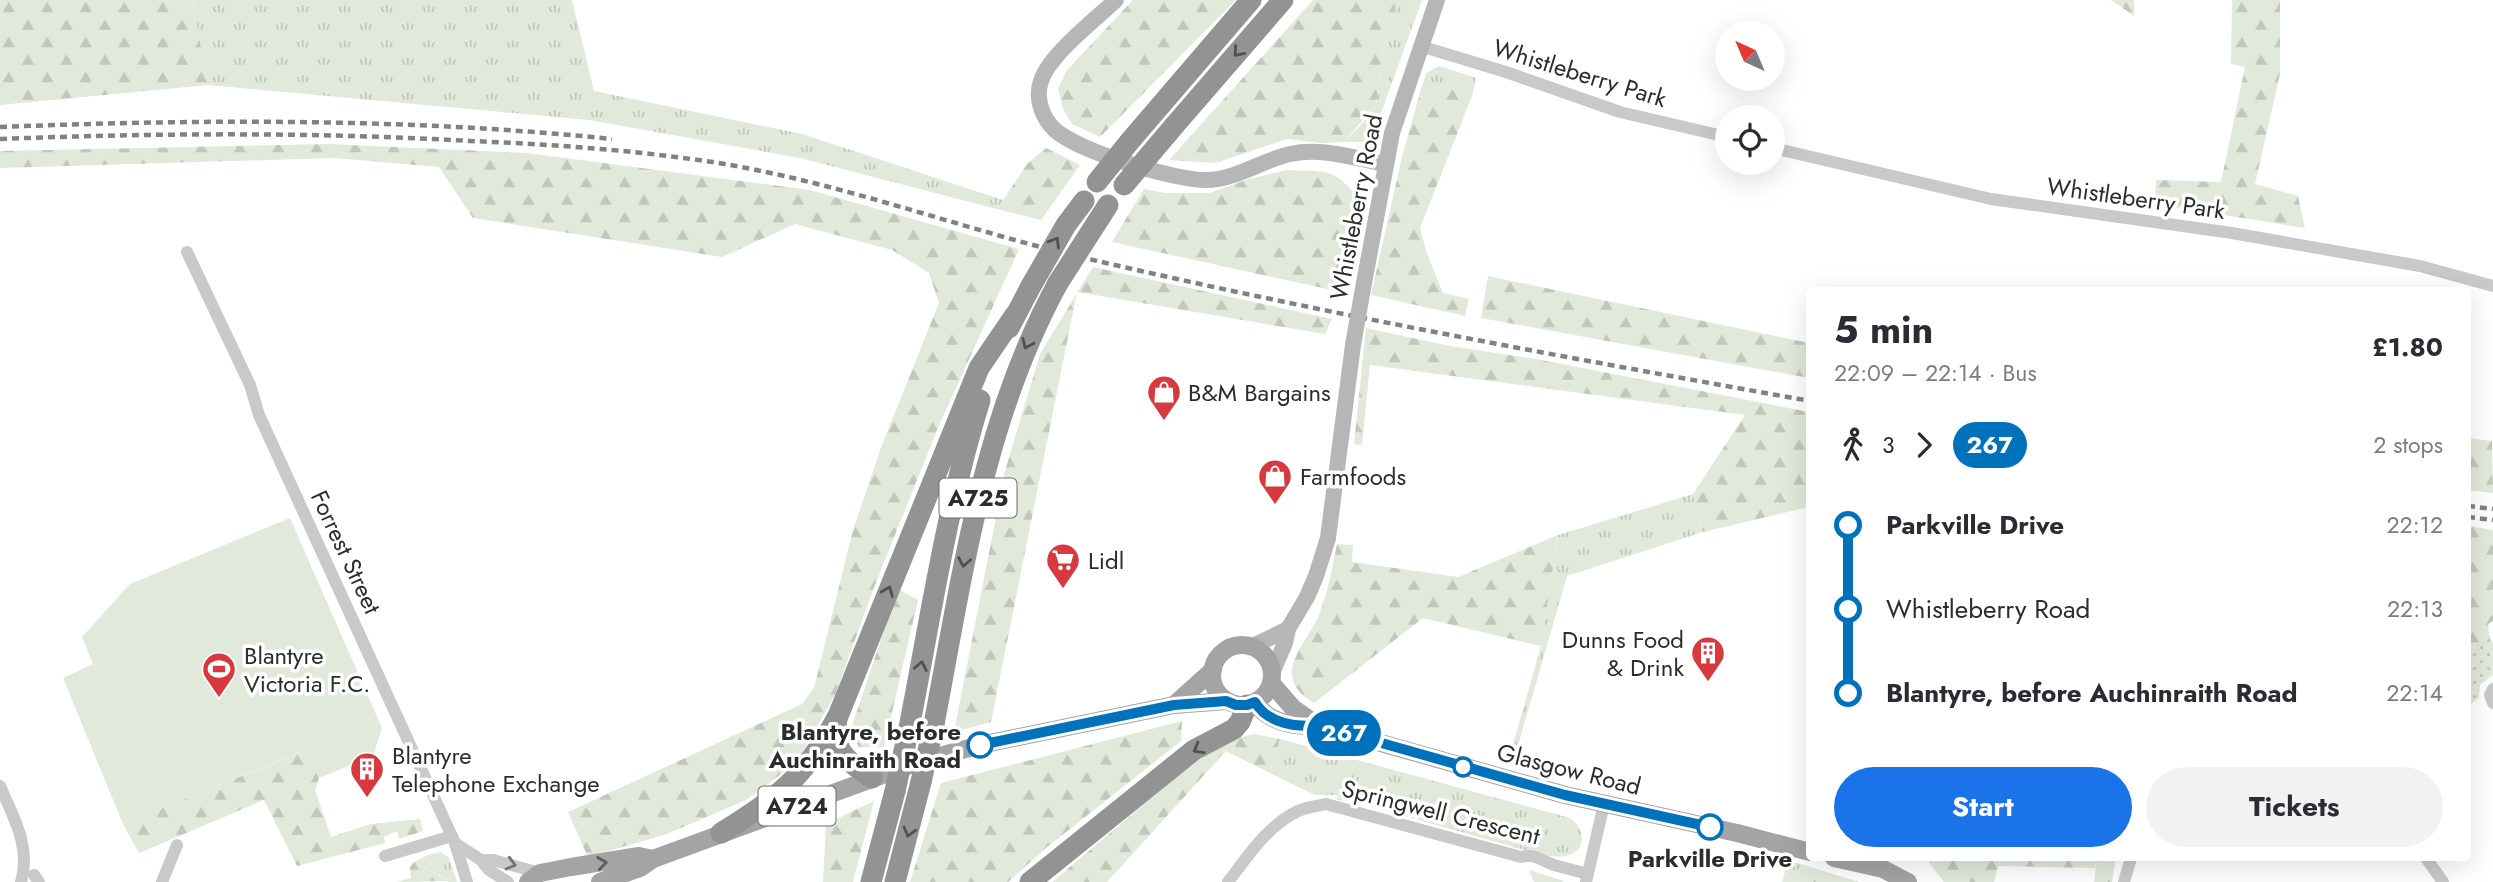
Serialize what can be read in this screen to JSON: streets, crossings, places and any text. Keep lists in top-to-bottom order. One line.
{"streets":{"highway":["A725"],"main road":["Whistleberry Road","Glasgow Road","A724"],"street":["Whistleberry Park","Forrest Street","Springwell Crescent"]},"crossings":[["Whistleberry Park","Whistleberry Road"],["Whistleberry Road","A724"],["A725","A724"]],"places":{"shop":["B&M Bargains","Farmfoods"],"supermarket":["Lidl"],"building":["Dunns Food & Drink","Blantyre Telephone Exchange"],"sports":["Blantyre Victoria F.C."],"other":["Blantyre, before Auchinraith Road","Parkville Drive"]},"lines":["bus line 267"],"north":"top left","page":{"on_map":"267","heading":["5 min","22:09 – 22:14 · Bus","£1.80"],"legs":["3","267","2 stops"],"list":[{"name":"Parkville Drive","value":"22:12"},{"name":"Whistleberry Road","value":"22:13"},{"name":"Blantyre, before Auchinraith Road","value":"22:14"}],"buttons":["Start","Tickets"]}}
